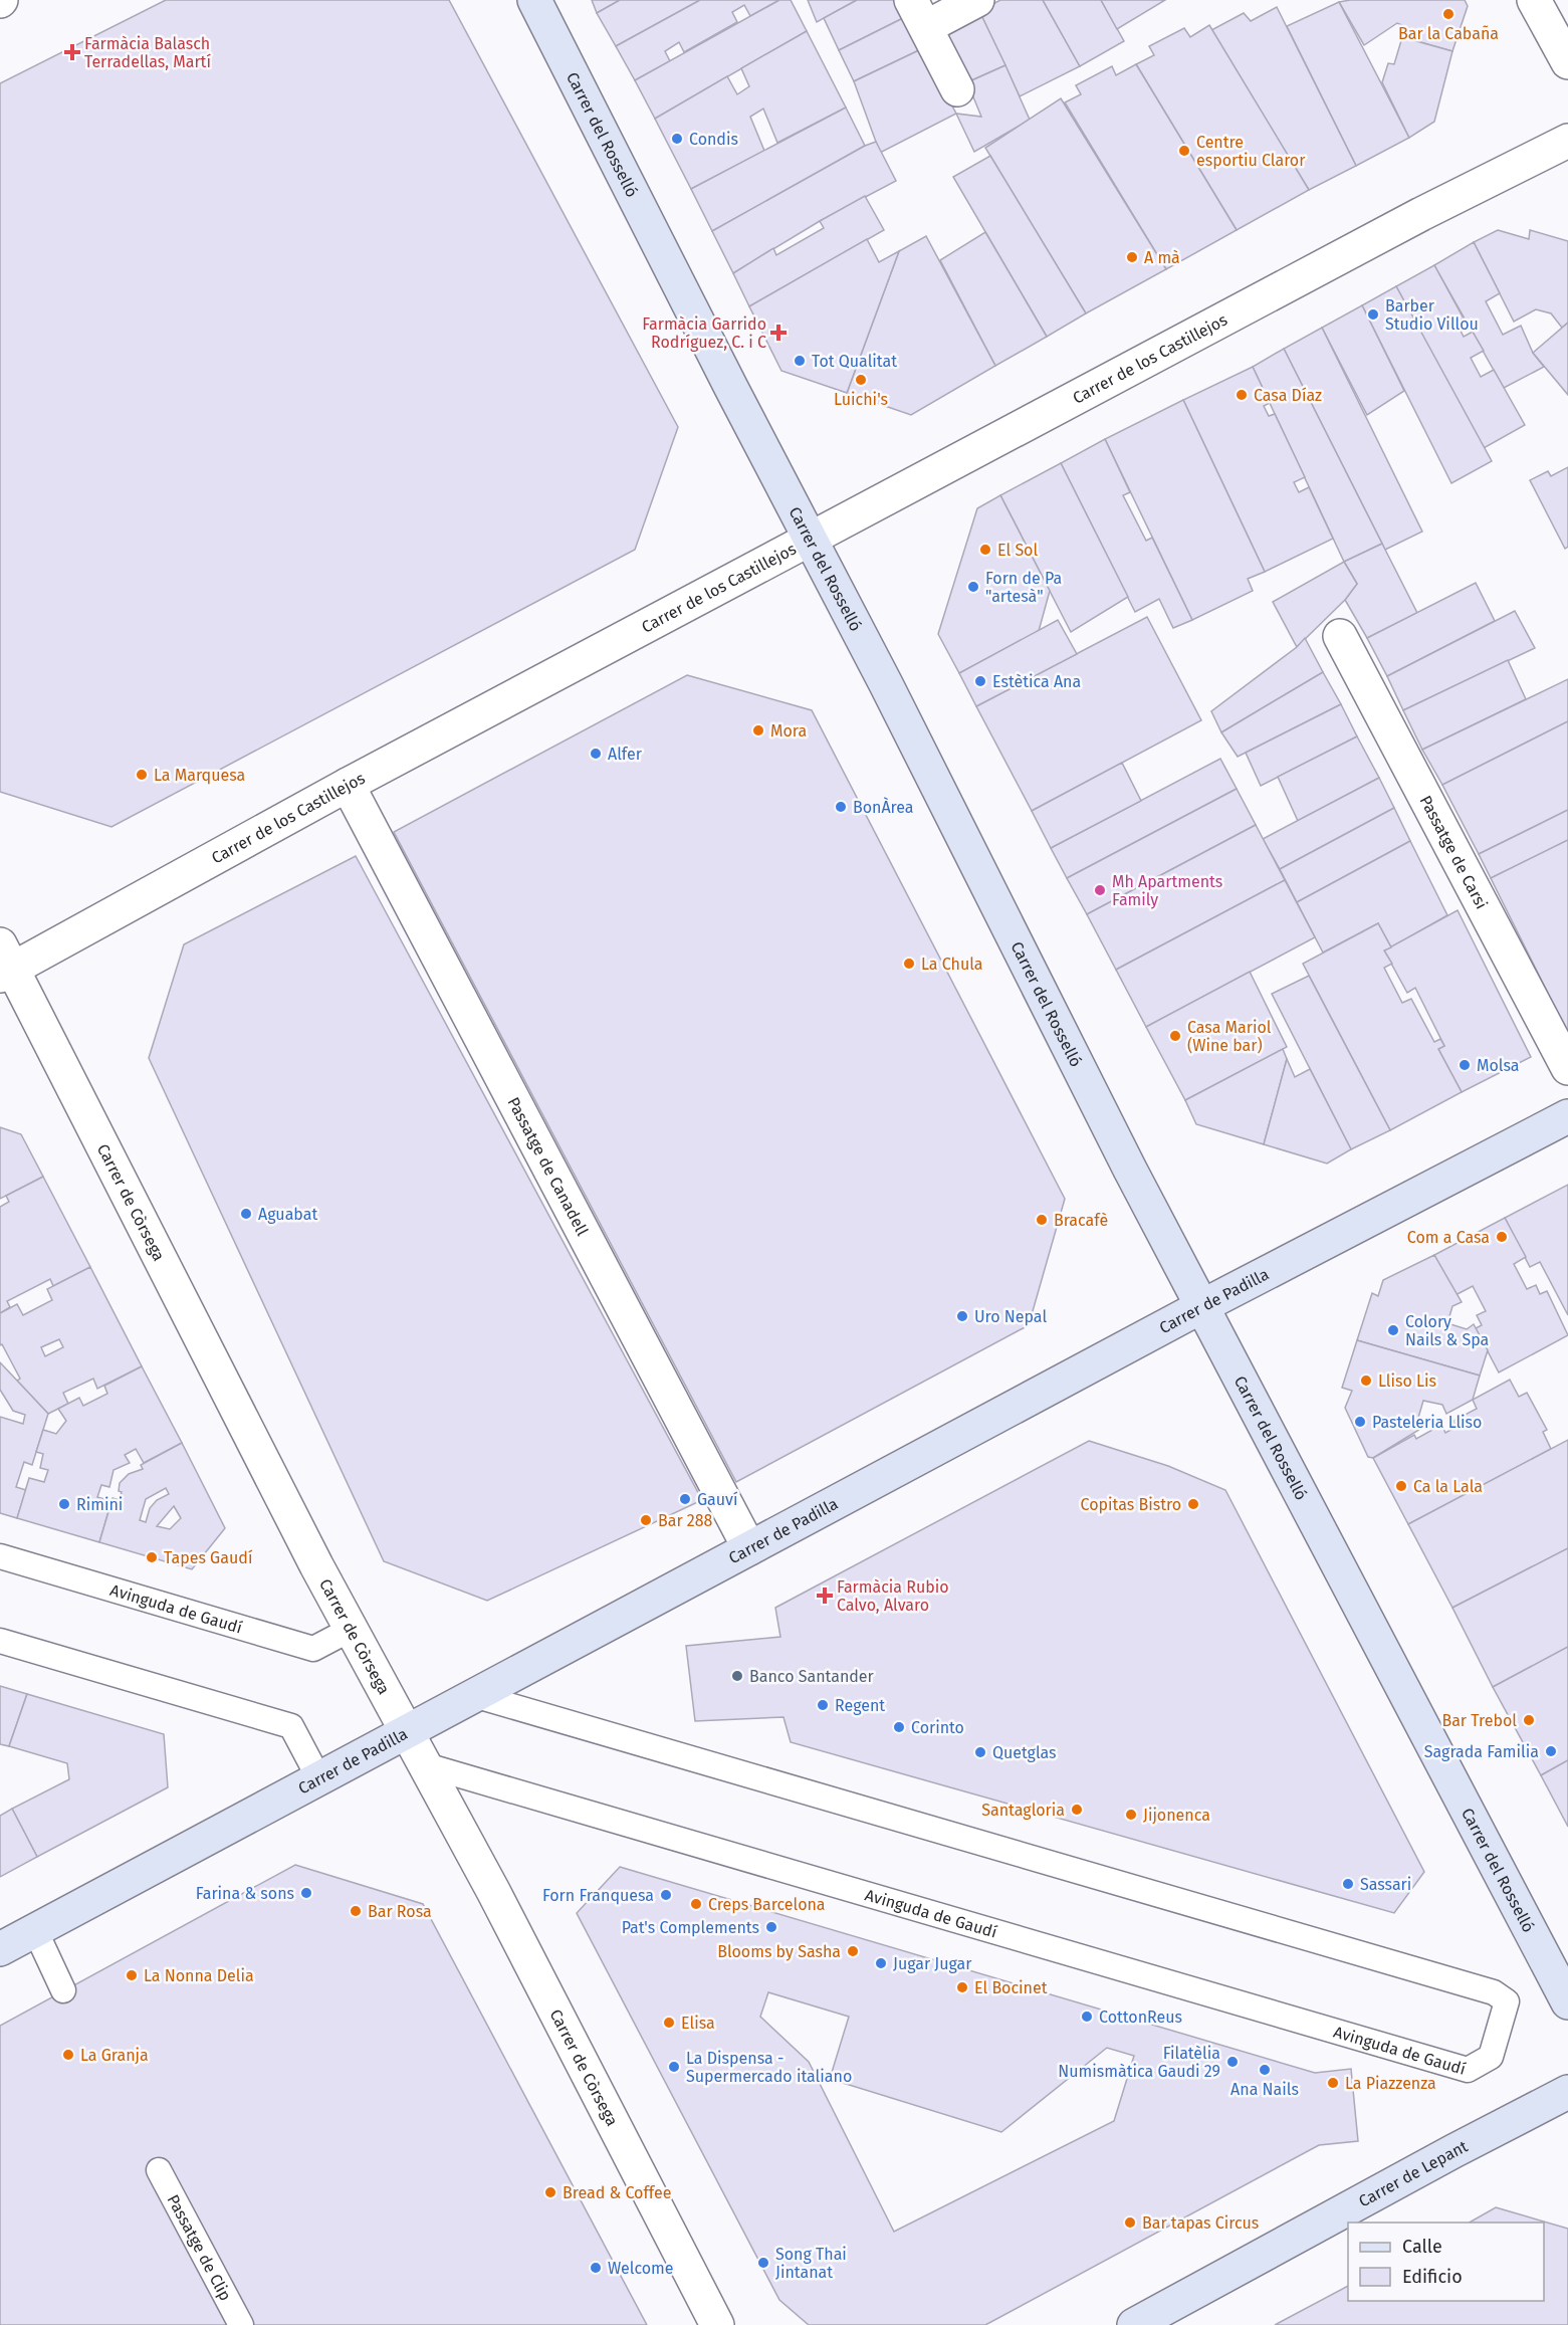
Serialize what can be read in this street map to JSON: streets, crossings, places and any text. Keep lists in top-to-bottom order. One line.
{"streets":{"main road":["Carrer del Rosselló","Carrer de Padilla","Carrer de Lepant"],"street":["Carrer de los Castillejos","Passatge de Carsi","Passatge de Canadell","Carrer de Còrsega"],"lane":["Avinguda de Gaudí","Passatge de Clip"]},"crossings":[["Carrer del Rosselló","Carrer de los Castillejos"],["Carrer del Rosselló","Carrer de Padilla"],["Carrer de los Castillejos","Passatge de Canadell"],["Carrer de los Castillejos","Carrer de Còrsega"],["Passatge de Canadell","Carrer de Padilla"],["Carrer de Còrsega","Carrer de Padilla"],["Carrer de Còrsega","Avinguda de Gaudí"],["Carrer de Padilla","Avinguda de Gaudí"]],"places":{"other":["Bar la Cabaña","Condis","Centre esportiu Claror","A mà","Barber Studio Villou","Tot Qualitat","Luichi's","Casa Díaz","El Sol","Forn de Pa \"artesà\"","Estètica Ana","Mora","Alfer","La Marquesa","BonÀrea","Mh Apartments Family","La Chula","Casa Mariol (Wine bar)","Molsa","Aguabat","Bracafè","Com a Casa","Uro Nepal","Colory Nails & Spa","Lliso Lis","Pasteleria Lliso","Ca la Lala","Gauví","Rimini","Copitas Bistro","Bar 288","Tapes Gaudí","Banco Santander","Regent","Bar Trebol","Corinto","Sagrada Familia","Quetglas","Santagloria","Jijonenca","Sassari","Farina & sons","Forn Franquesa","Creps Barcelona","Bar Rosa","Pat's Complements","Blooms by Sasha","Jugar Jugar","La Nonna Delia","El Bocinet","CottonReus","Elisa","La Granja","Filatèlia Numismàtica Gaudi 29","La Dispensa - Supermercado italiano","Ana Nails","La Piazzenza","Bread & Coffee","Bar tapas Circus","Song Thai Jintanat","Welcome"],"health":["Farmàcia Balasch Terradellas, Martí","Farmàcia Garrido Rodríguez, C. i C","Farmàcia Rubio Calvo, Alvaro"]},"legend":["Calle","Edificio"]}
